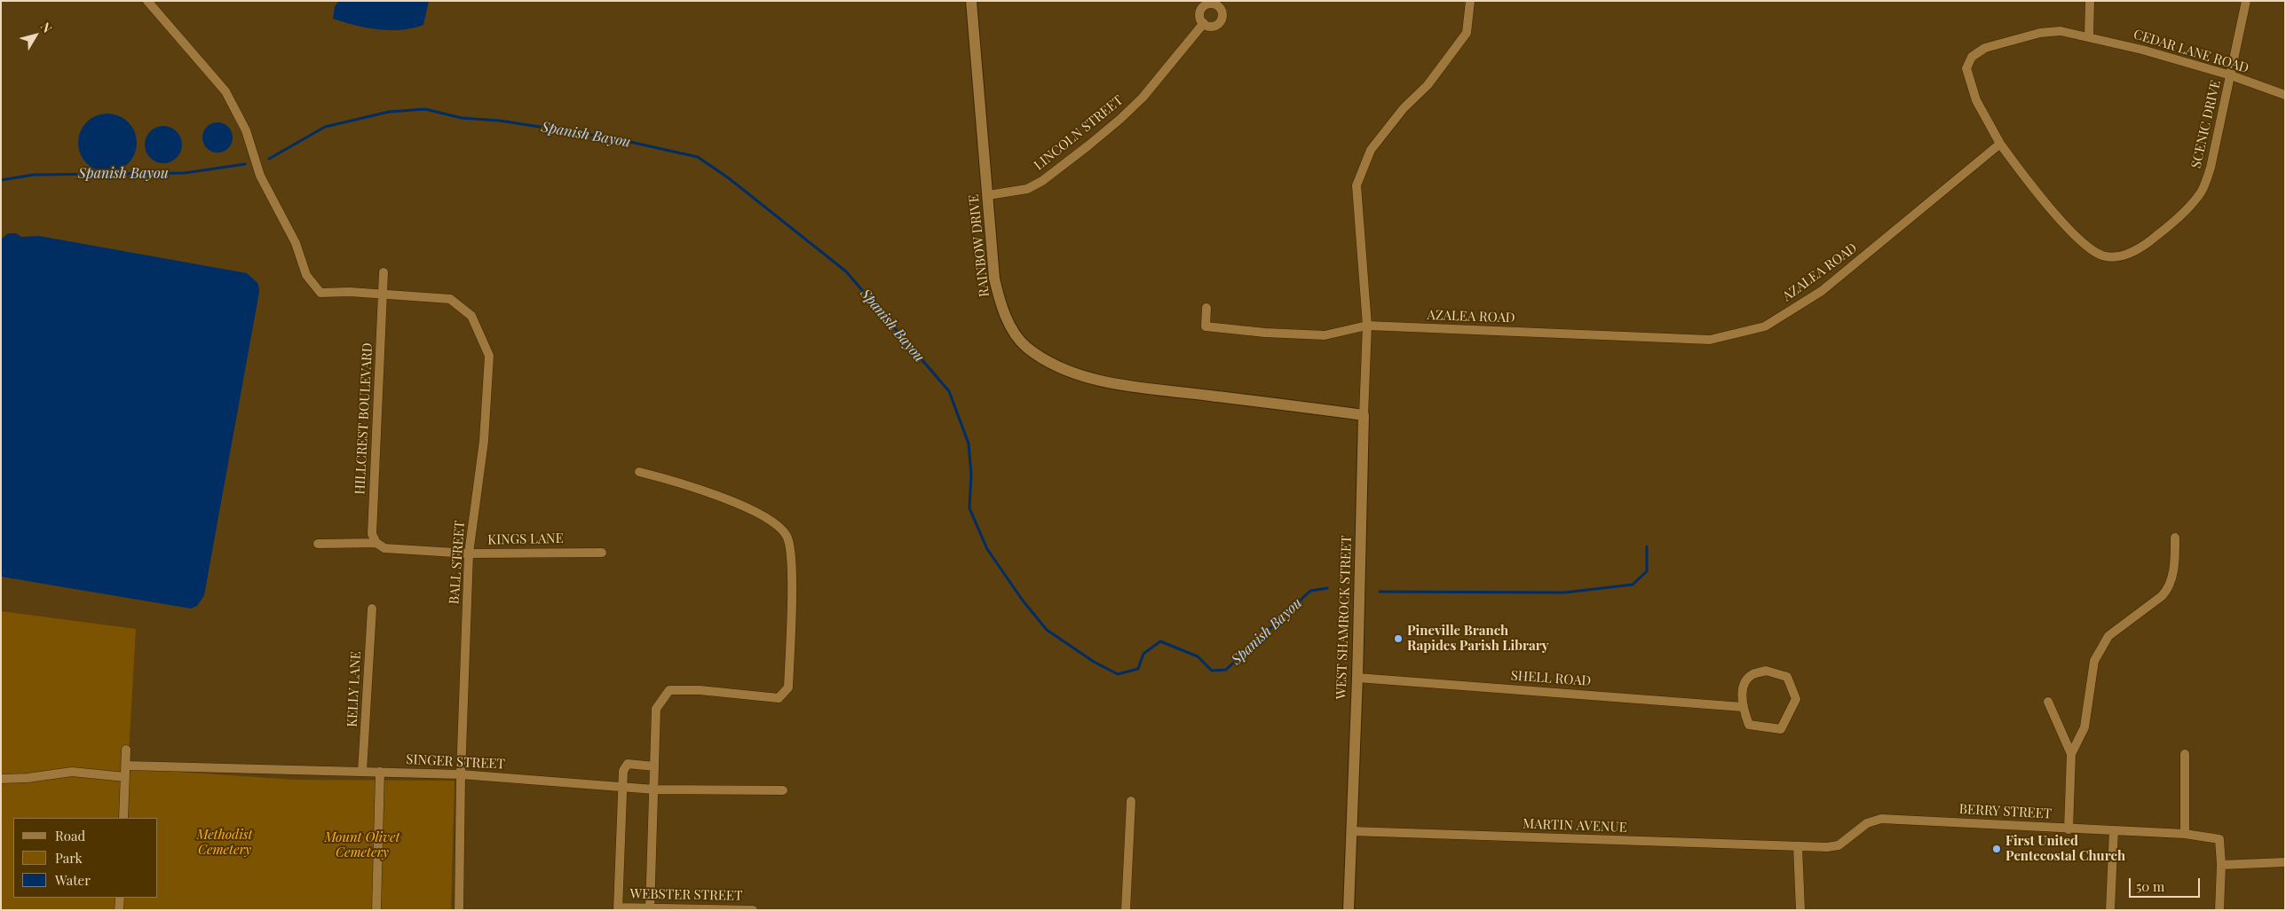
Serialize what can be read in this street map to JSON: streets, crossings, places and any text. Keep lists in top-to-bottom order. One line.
{"streets":{"street":["CEDAR LANE ROAD","SCENIC DRIVE","LINCOLN STREET","RAINBOW DRIVE","AZALEA ROAD","HILLCREST BOULEVARD","KINGS LANE","BALL STREET","WEST SHAMROCK STREET","SHELL ROAD","KELLY LANE","SINGER STREET","BERRY STREET","MARTIN AVENUE","WEBSTER STREET"]},"crossings":[["CEDAR LANE ROAD","SCENIC DRIVE"],["SCENIC DRIVE","AZALEA ROAD"],["LINCOLN STREET","RAINBOW DRIVE"],["RAINBOW DRIVE","WEST SHAMROCK STREET"],["AZALEA ROAD","WEST SHAMROCK STREET"],["HILLCREST BOULEVARD","KINGS LANE"],["HILLCREST BOULEVARD","BALL STREET"],["KINGS LANE","BALL STREET"],["BALL STREET","SINGER STREET"],["WEST SHAMROCK STREET","SHELL ROAD"],["WEST SHAMROCK STREET","MARTIN AVENUE"],["KELLY LANE","SINGER STREET"],["BERRY STREET","MARTIN AVENUE"]],"water":["Spanish Bayou"],"parks":["Methodist Cemetery","Mount Olivet Cemetery"],"places":["Pineville Branch Rapides Parish Library","First United Pentecostal Church"],"legend":["Road","Park","Water"],"scale_bar":"50 m","north":"top right"}
